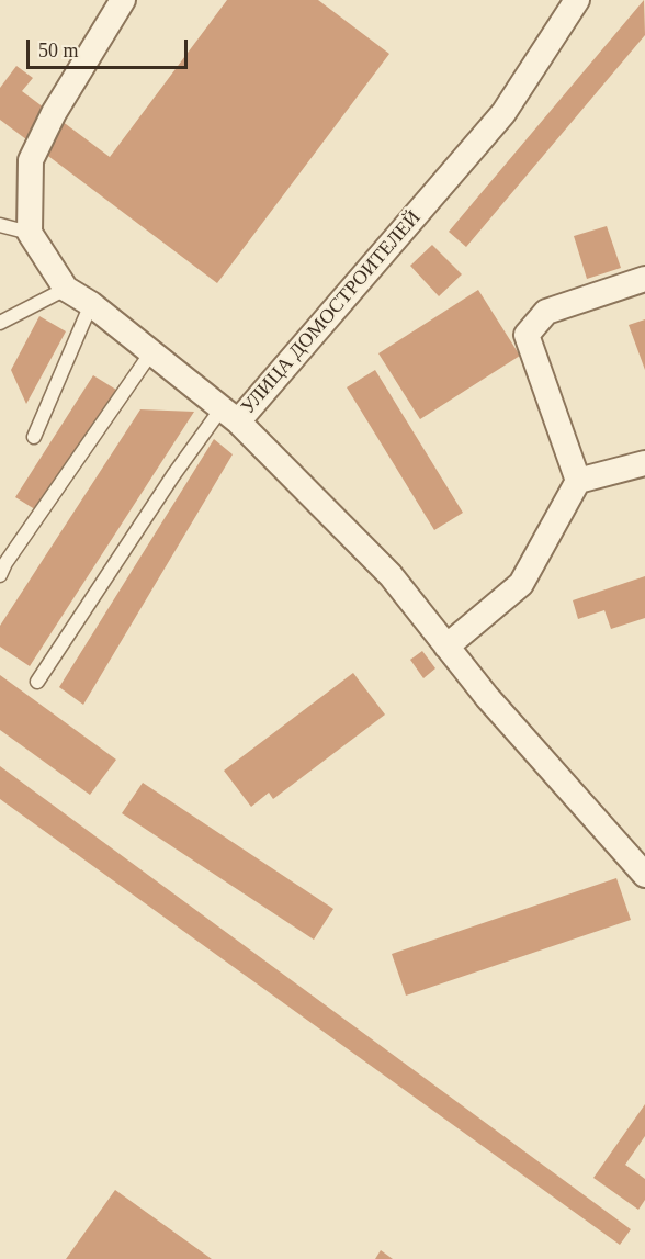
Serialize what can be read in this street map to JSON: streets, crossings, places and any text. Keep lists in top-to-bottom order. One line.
{"streets":{"street":["УЛИЦА ДОМОСТРОИТЕЛЕЙ"]},"scale_bar":"50 m"}
